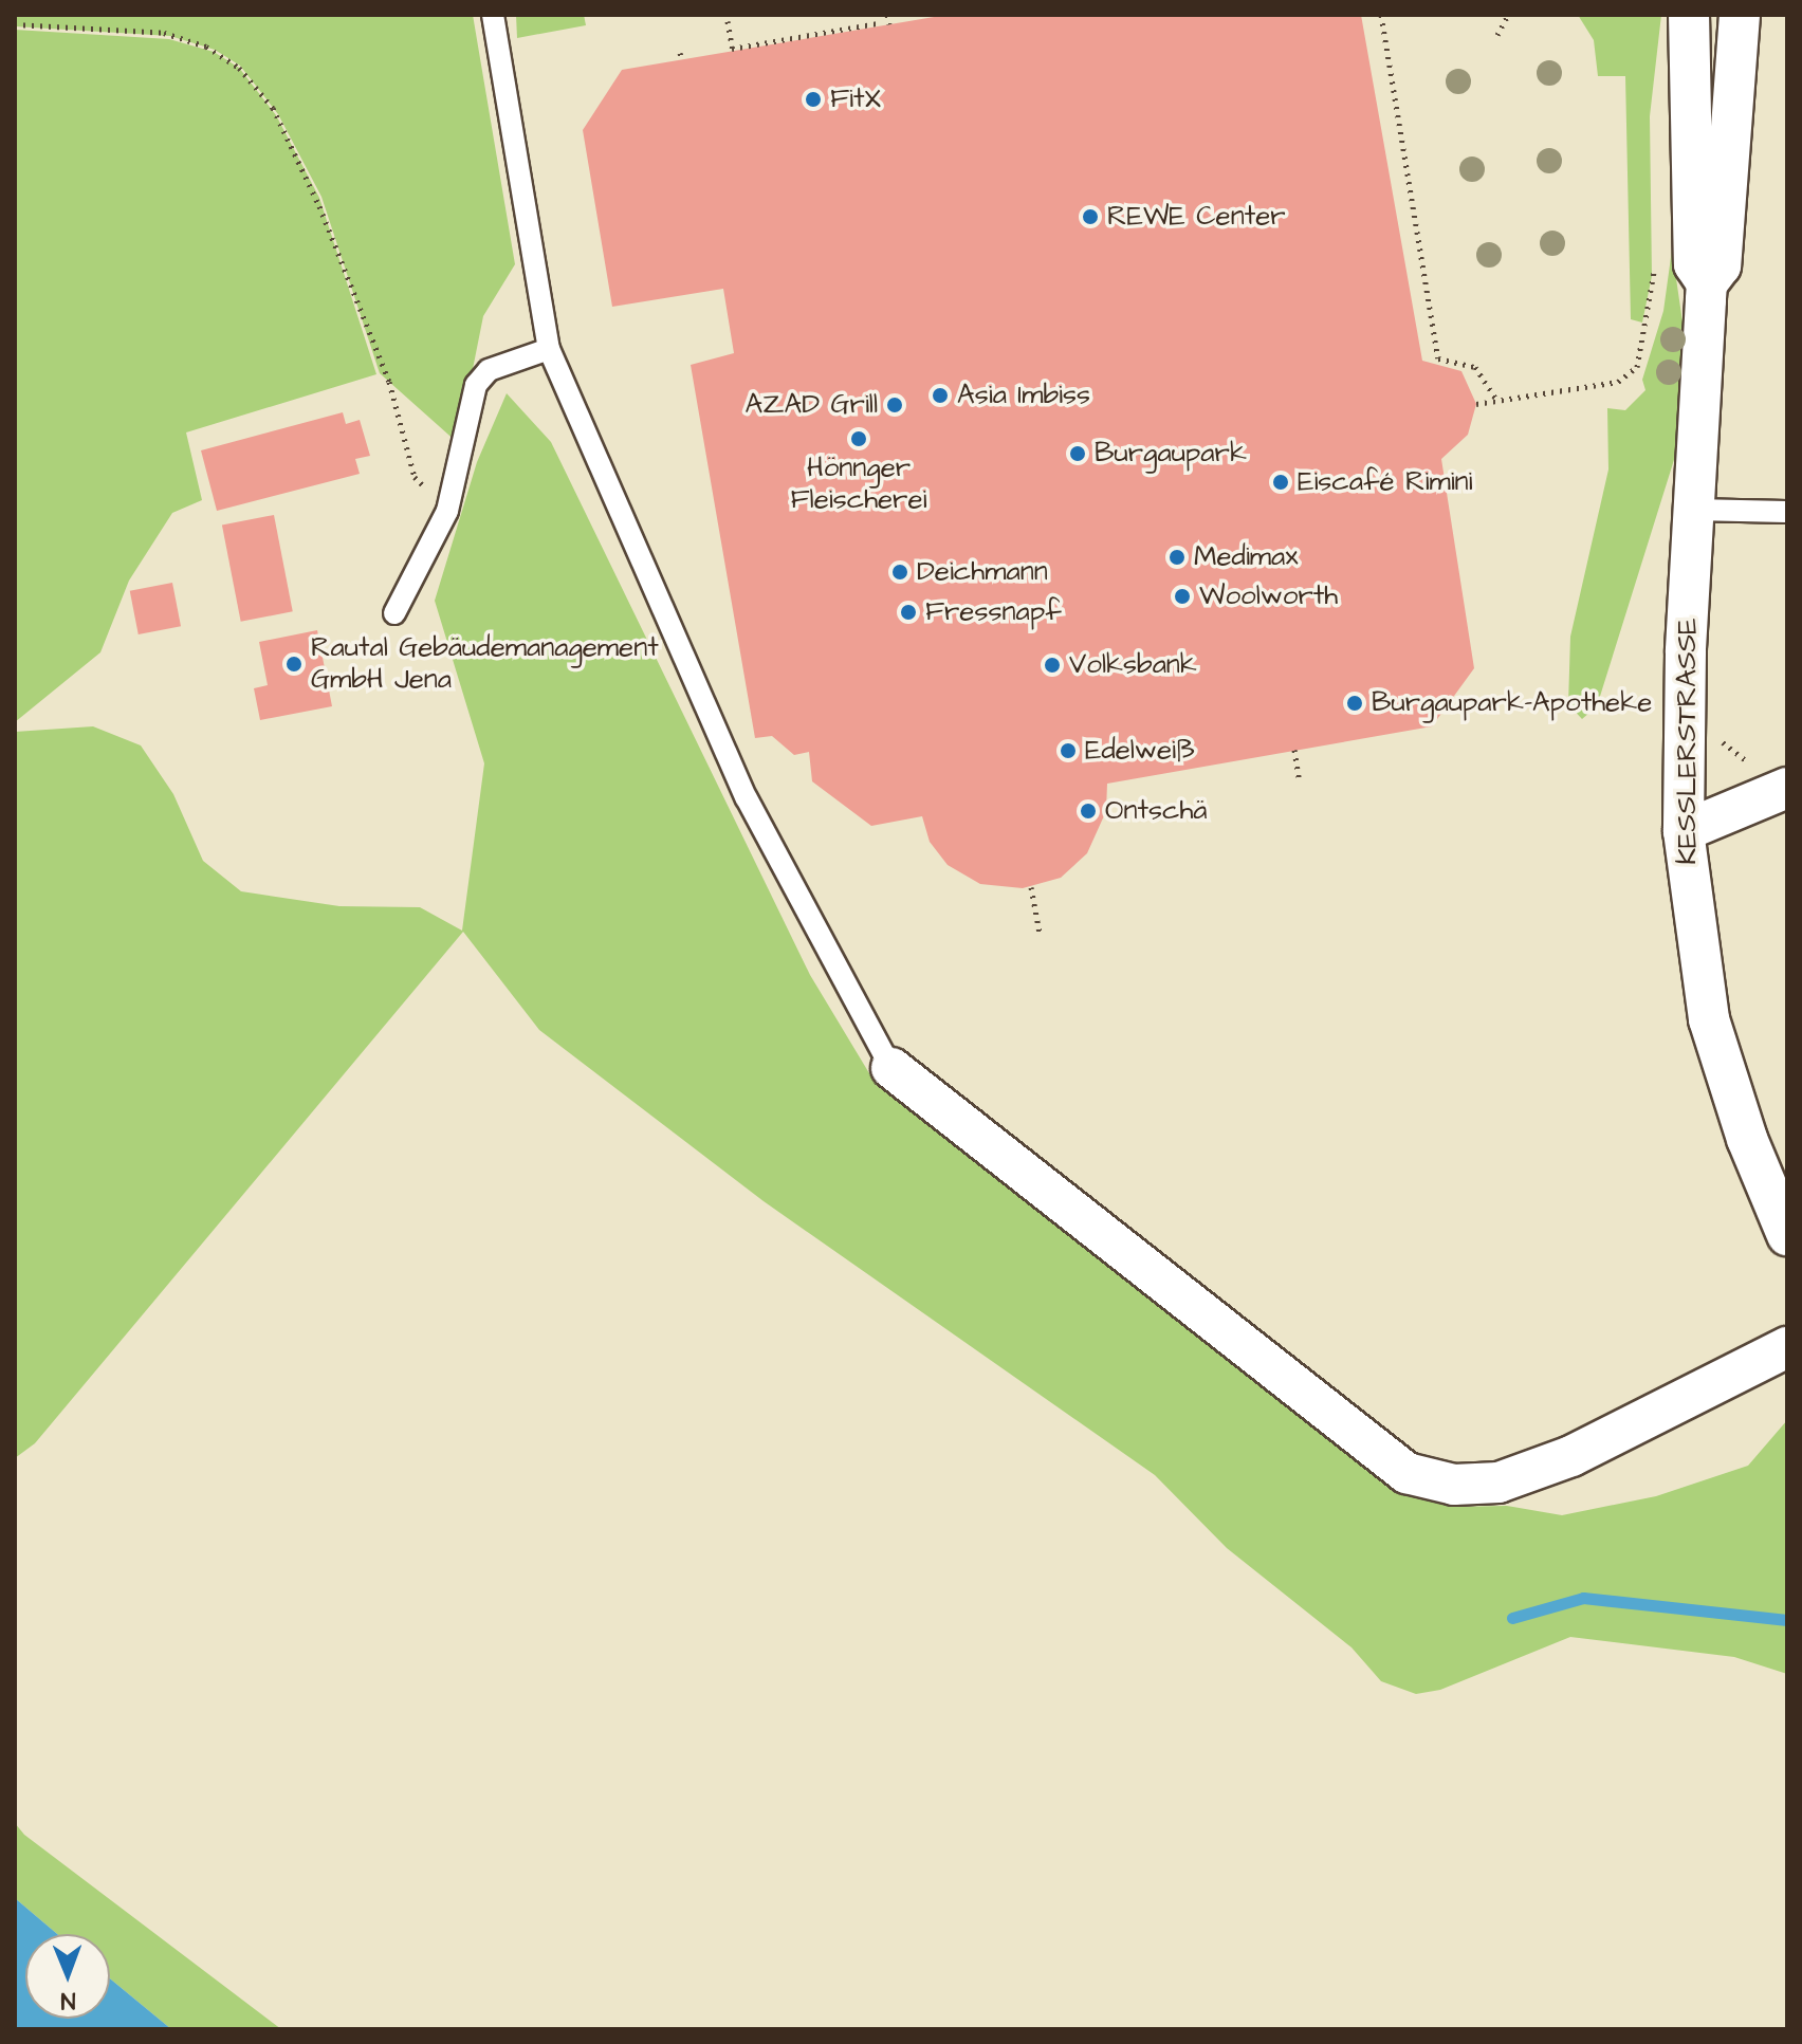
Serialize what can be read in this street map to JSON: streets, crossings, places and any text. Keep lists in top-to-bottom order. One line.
{"streets":{"street":["KESSLERSTRASSE"]},"places":["FitX","REWE Center","Asia Imbiss","AZAD Grill","Hönnger Fleischerei","Burgaupark","Eiscafé Rimini","Medimax","Deichmann","Woolworth","Fressnapf","Rautal Gebäudemanagement GmbH Jena","Volksbank","Burgaupark-Apotheke","Edelweiß","Ontschä"],"north":"bottom"}
